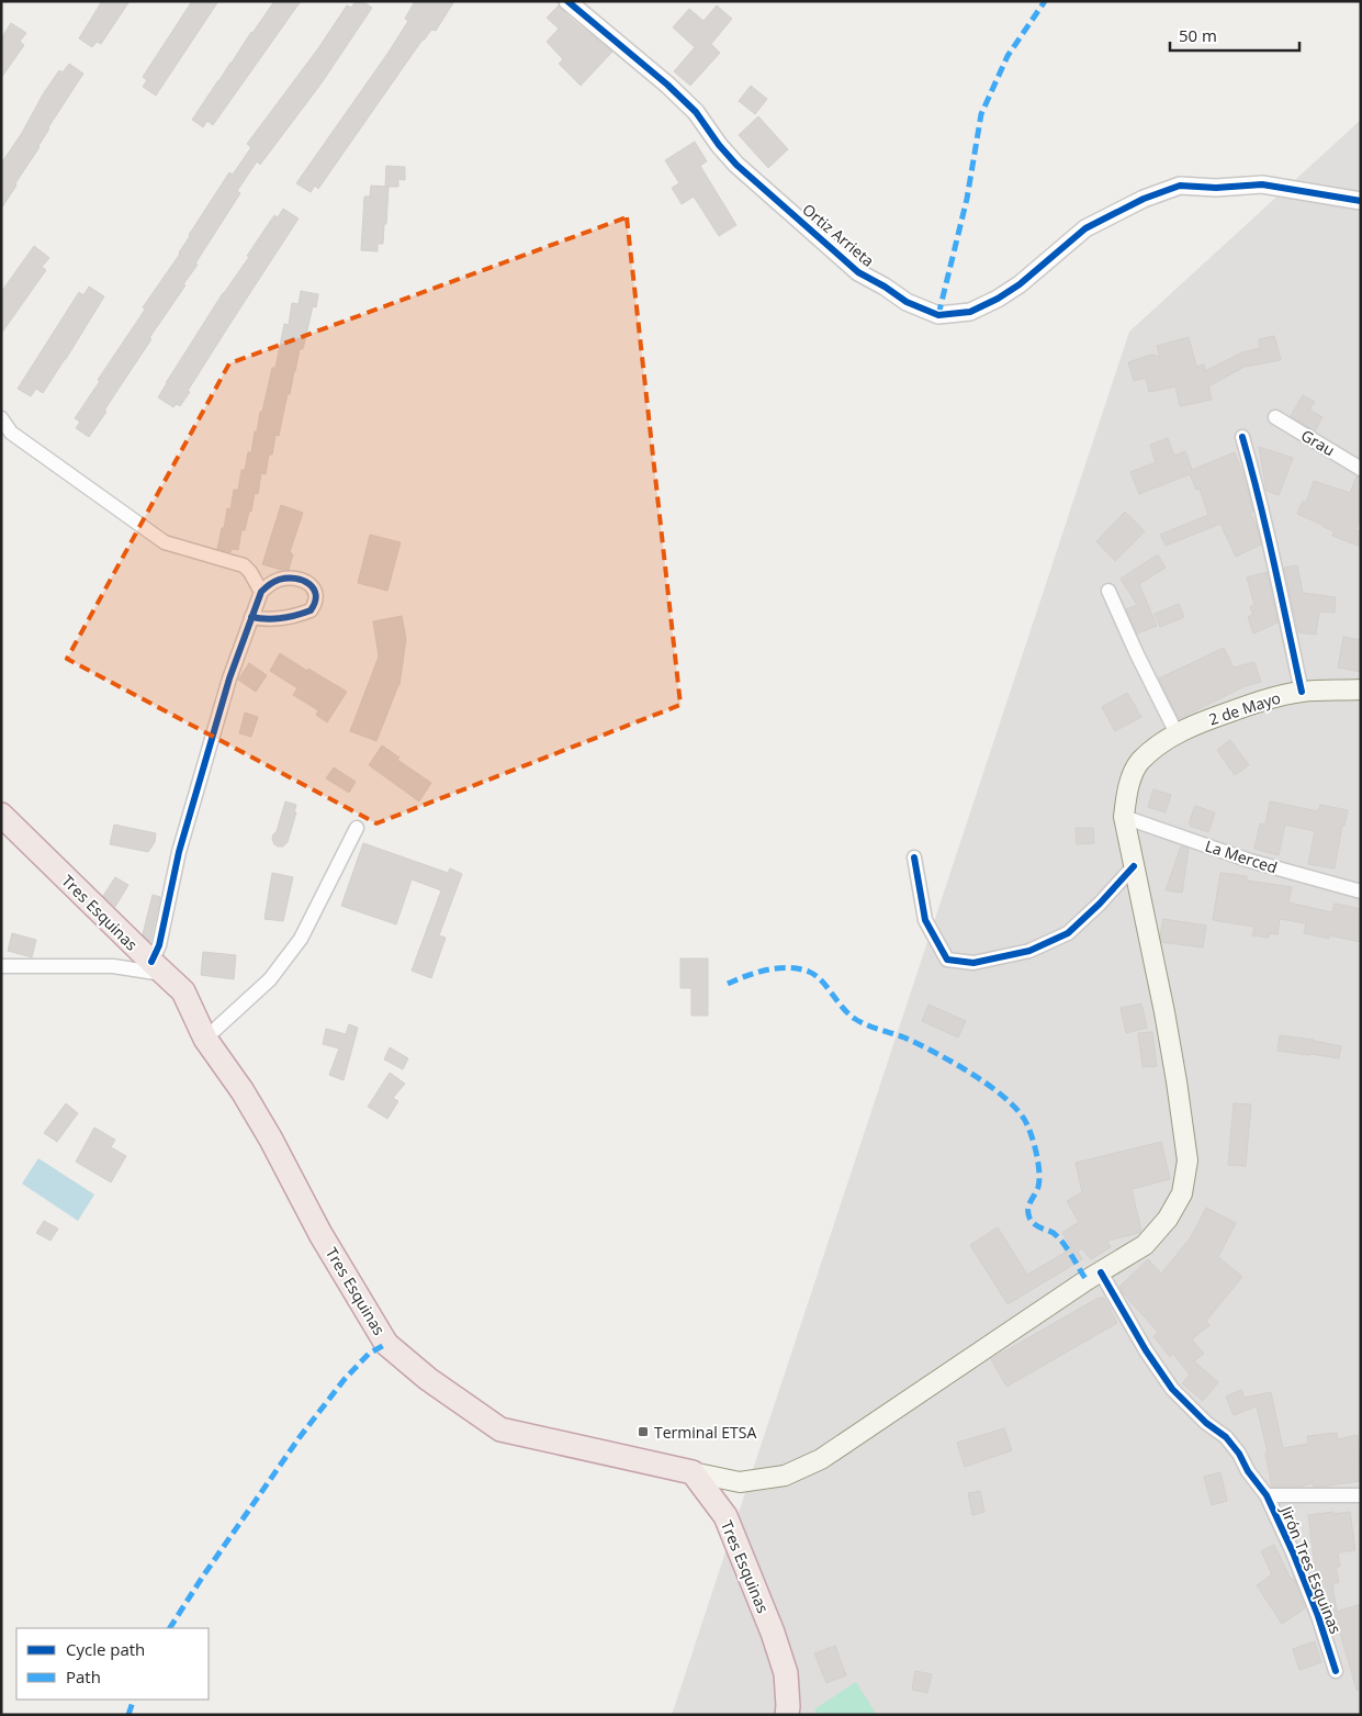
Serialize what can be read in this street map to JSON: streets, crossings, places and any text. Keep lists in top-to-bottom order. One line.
{"streets":{"highway":["Tres Esquinas"],"main road":["2 de Mayo"],"street":["Ortiz Arrieta","Grau","La Merced","Jirón Tres Esquinas"]},"crossings":[["2 de Mayo","La Merced"],["2 de Mayo","Tres Esquinas"],["2 de Mayo","Jirón Tres Esquinas"]],"places":{"transit":["Terminal ETSA"]},"legend":["Cycle path","Path"],"scale_bar":"50 m"}
